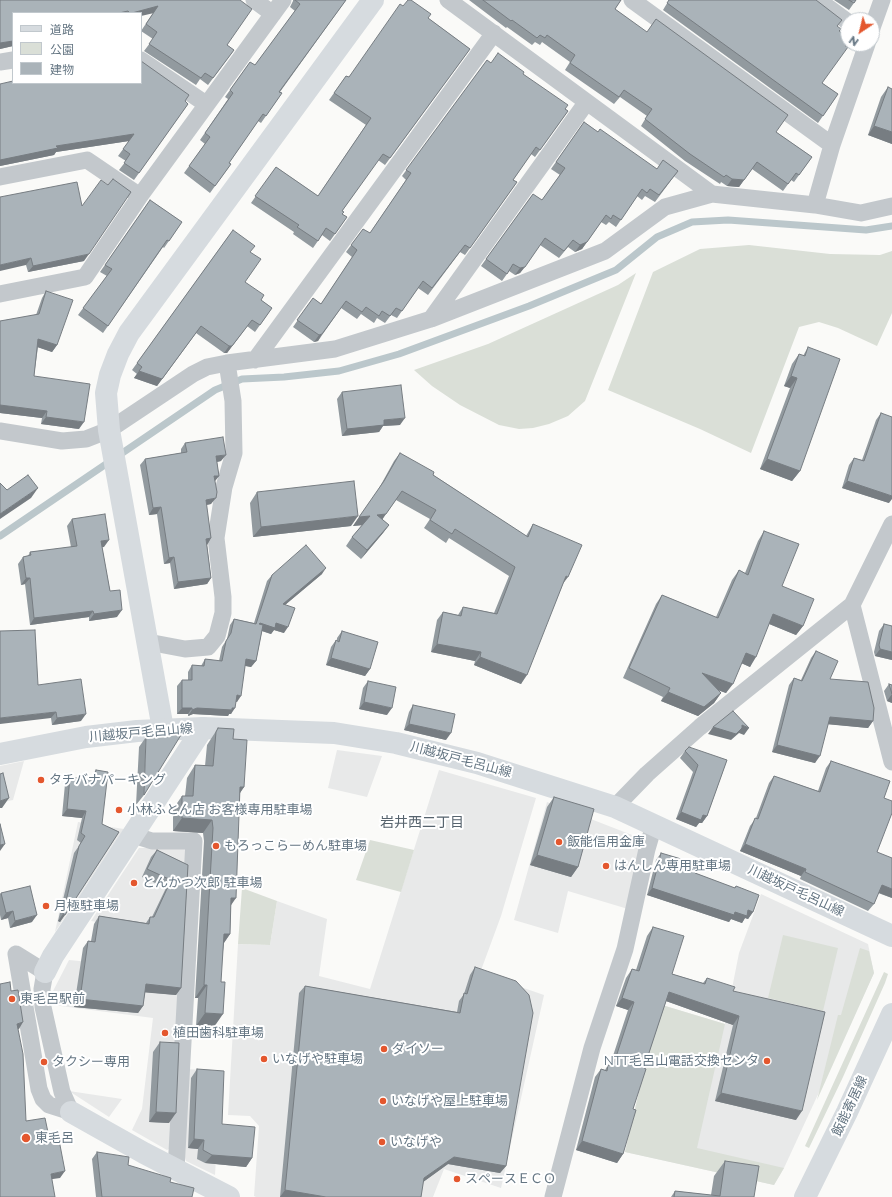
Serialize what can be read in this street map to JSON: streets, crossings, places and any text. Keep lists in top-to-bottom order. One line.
{"streets":{"street":["川越坂戸毛呂山線","飯能寄居線"]},"districts":["岩井西二丁目"],"places":["タチバナパーキング","小林ふとん店 お客様専用駐車場","飯能信用金庫","もろっこらーめん駐車場","はんしん専用駐車場","とんかつ次郎 駐車場","月極駐車場","東毛呂駅前","植田歯科駐車場","ダイソー","いなげや駐車場","NTT毛呂山電話交換センタ","タクシー専用","いなげや屋上駐車場","東毛呂","いなげや","スペースＥＣＯ"],"legend":["道路","公園","建物"],"north":"bottom left"}
